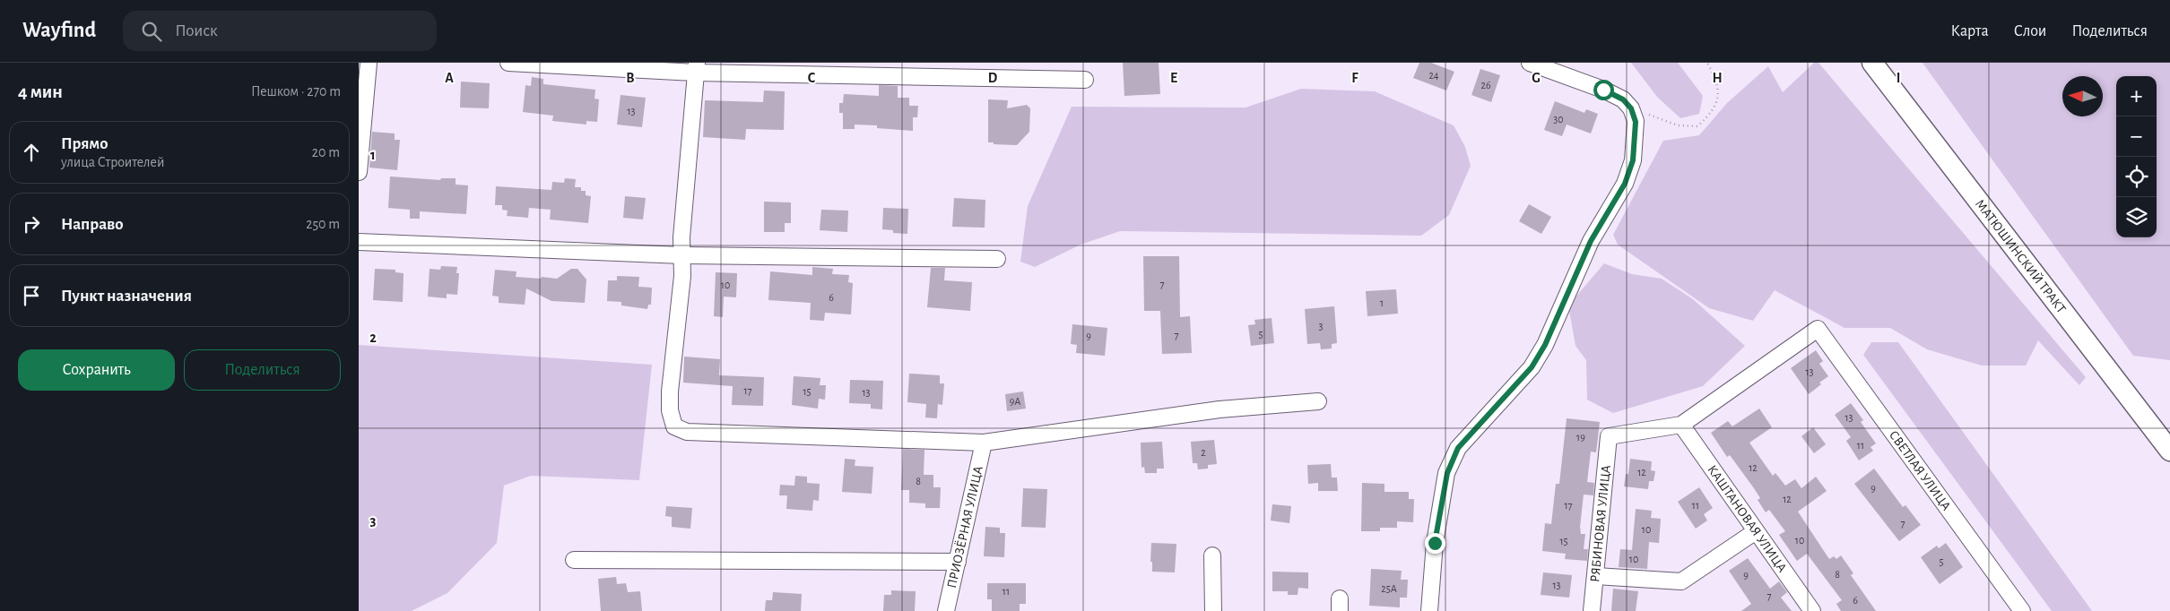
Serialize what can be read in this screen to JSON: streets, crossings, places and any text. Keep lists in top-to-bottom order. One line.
{"streets":{"main road":["МАТЮШИНСКИЙ ТРАКТ"],"street":["СВЕТЛАЯ УЛИЦА","КАШТАНОВАЯ УЛИЦА","РЯБИНОВАЯ УЛИЦА","ПРИОЗЁРНАЯ УЛИЦА"]},"crossings":[["СВЕТЛАЯ УЛИЦА","КАШТАНОВАЯ УЛИЦА"],["СВЕТЛАЯ УЛИЦА","РЯБИНОВАЯ УЛИЦА"],["КАШТАНОВАЯ УЛИЦА","РЯБИНОВАЯ УЛИЦА"]],"house_numbers":["24","26","13","30","7","10","6","1","3","5","7","9","13","17","15","13","9А","13","19","11","2","12","12","8","9","12","17","11","7","10","10","15","10","5","8","9","13","25А","11","7","6"],"north":"left","page":{"header":"Wayfind","search":"Поиск","nav":["Карта","Слои","Поделиться"],"heading":["4 мин","Пешком · 270 m"],"map_buttons":["+","−"],"list":[["Прямо","улица Строителей","20 m"],["Направо","250 m"],"Пункт назначения"],"buttons":["Сохранить","Поделиться"]},"grid":{"columns":["A","B","C","D","E","F","G","H","I"],"rows":["1","2","3"]}}
